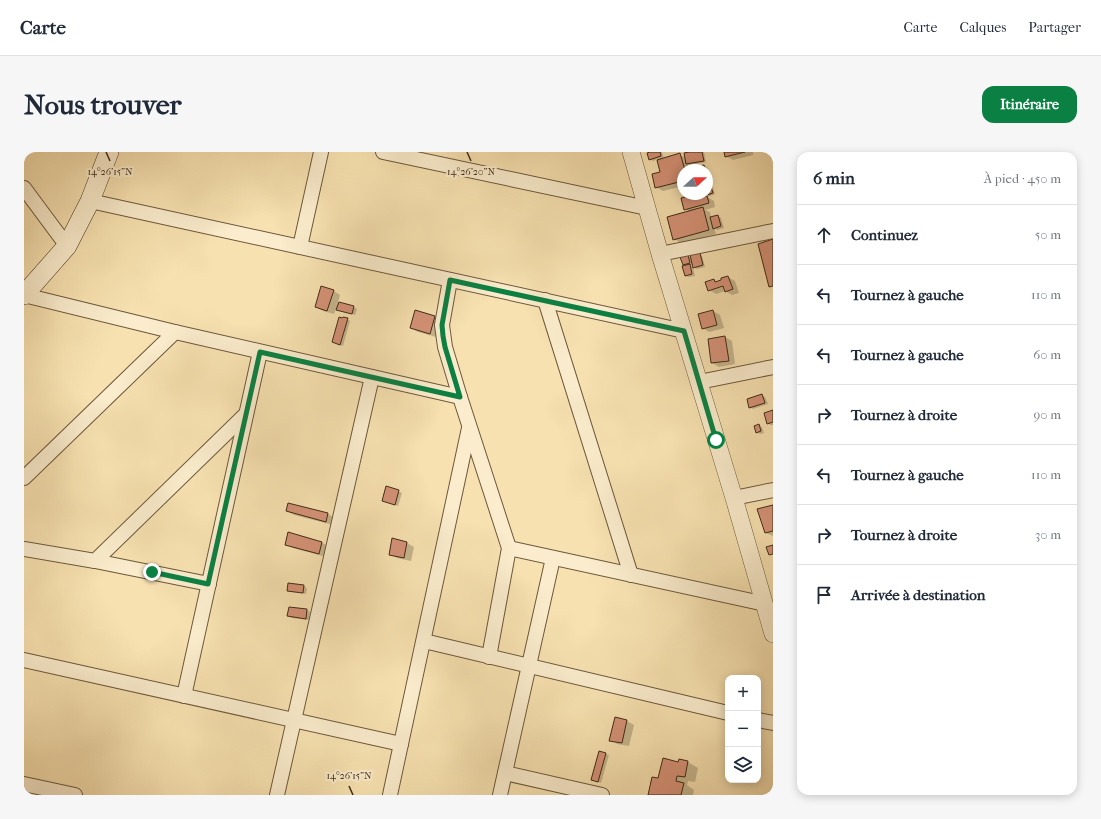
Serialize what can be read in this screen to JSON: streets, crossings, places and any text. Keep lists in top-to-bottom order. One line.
{"north":"right","page":{"header":"Carte","nav":["Carte","Calques","Partager"],"buttons":"Itinéraire","title":"Nous trouver","heading":["6 min","À pied · 450 m"],"list":[["Continuez","50 m"],["Tournez à gauche","110 m"],["Tournez à gauche","60 m"],["Tournez à droite","90 m"],["Tournez à gauche","110 m"],["Tournez à droite","30 m"],"Arrivée à destination"],"map_buttons":["+","−"]},"coordinates":["14°26'20\"N","14°26'15\"N"]}
